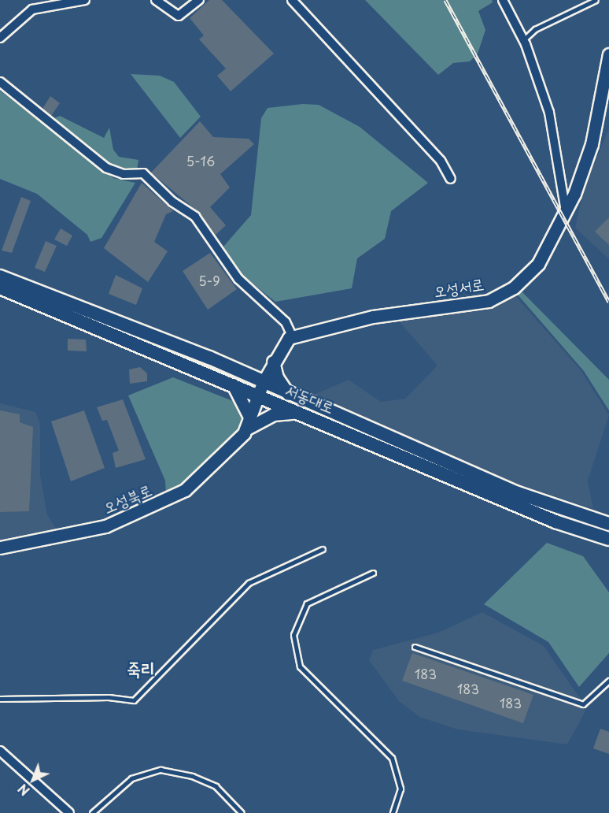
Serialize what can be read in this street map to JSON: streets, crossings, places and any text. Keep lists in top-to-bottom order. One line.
{"streets":{"main road":["서동대로"],"street":["오성서로","오성북로"]},"districts":["죽리"],"house_numbers":["5-16","5-9","183","183","183"],"north":"bottom left"}
